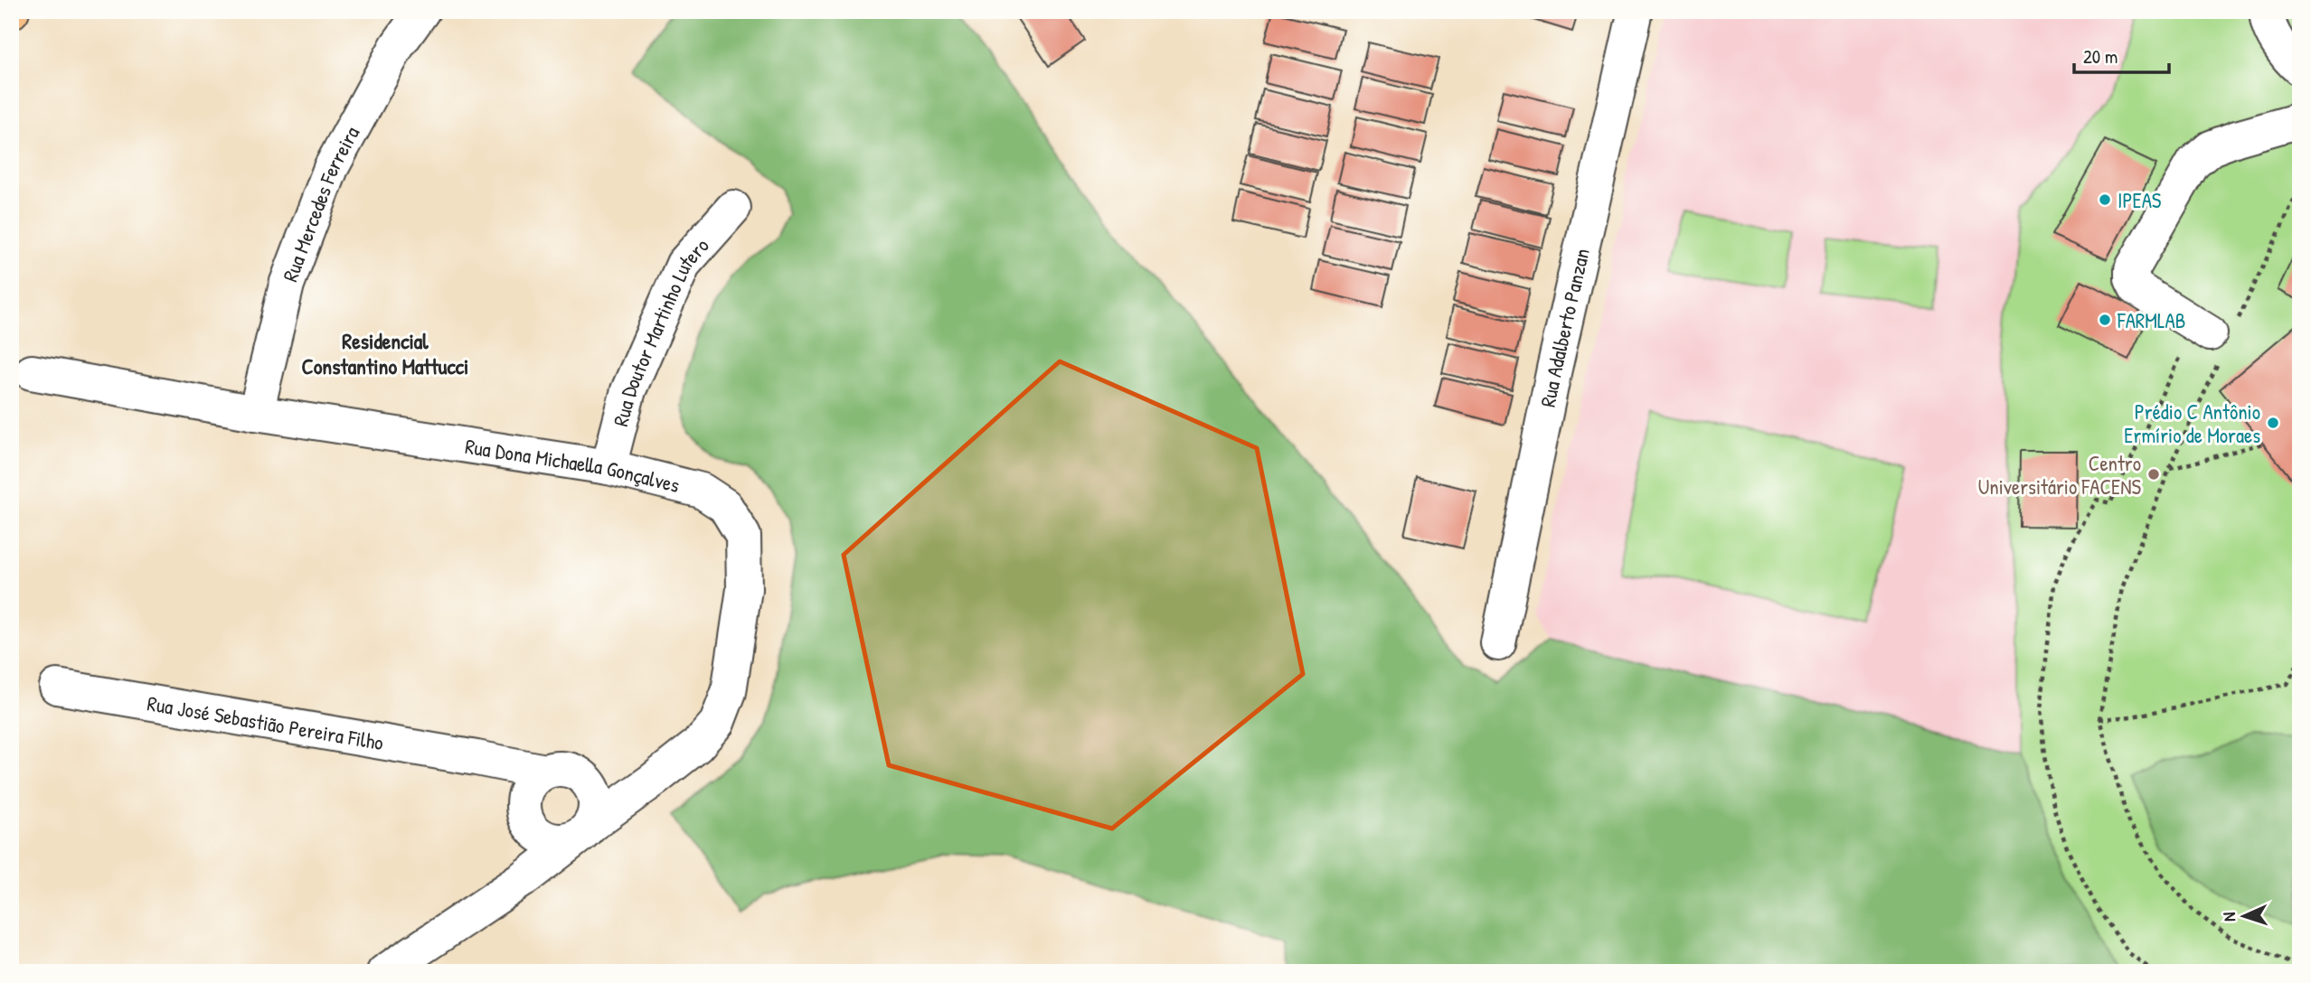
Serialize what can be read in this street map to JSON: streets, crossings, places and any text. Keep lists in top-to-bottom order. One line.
{"streets":{"street":["Rua Mercedes Ferreira","Rua Adalberto Panzan","Rua Doutor Martinho Lutero","Rua Dona Michaella Gonçalves","Rua José Sebastião Pereira Filho"]},"crossings":[["Rua Mercedes Ferreira","Rua Dona Michaella Gonçalves"],["Rua Doutor Martinho Lutero","Rua Dona Michaella Gonçalves"],["Rua Dona Michaella Gonçalves","Rua José Sebastião Pereira Filho"]],"districts":["Residencial Constantino Mattucci"],"places":["IPEAS","FARMLAB","Prédio C Antônio Ermírio de Moraes","Centro Universitário FACENS"],"scale_bar":"20 m","north":"left"}
